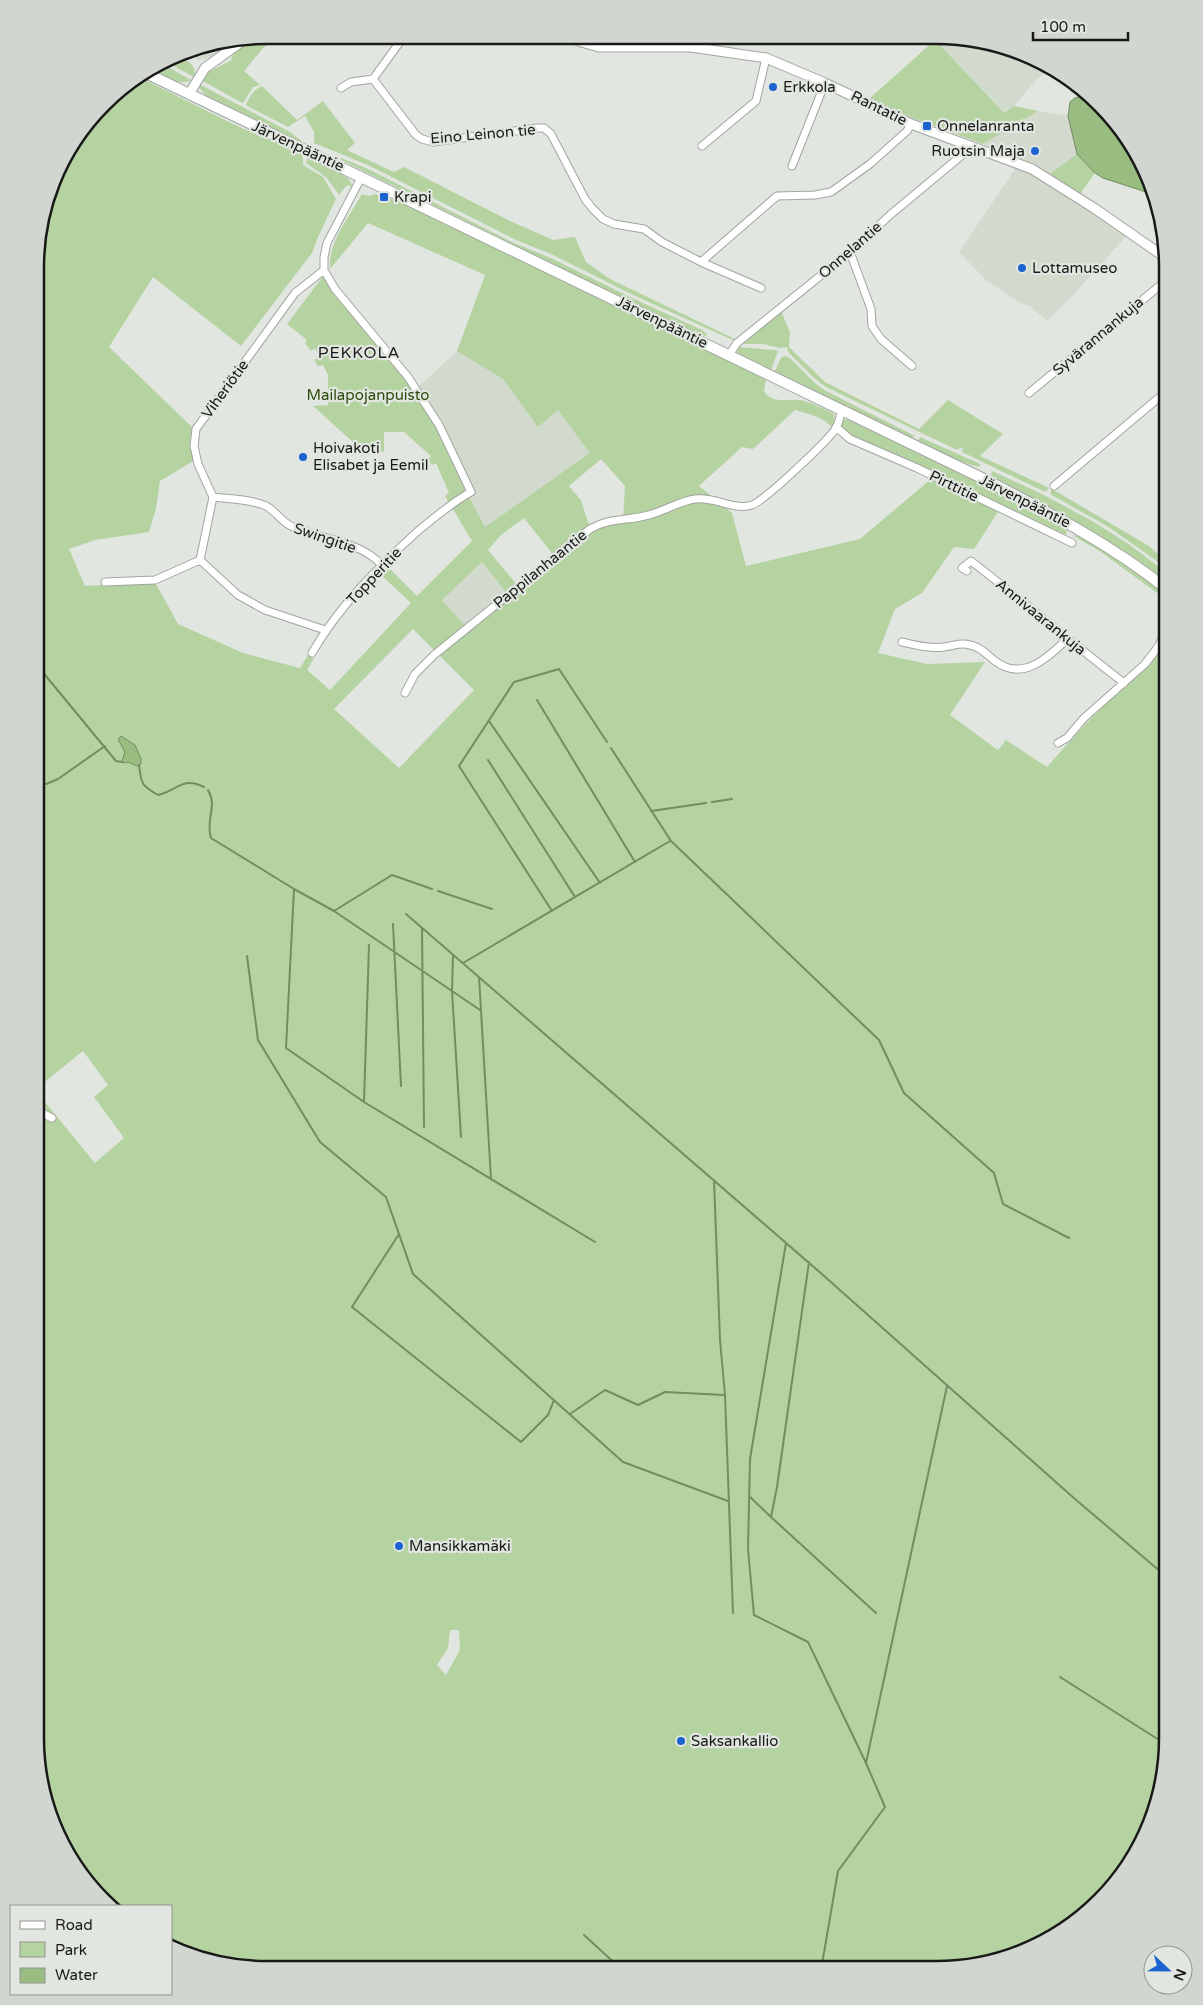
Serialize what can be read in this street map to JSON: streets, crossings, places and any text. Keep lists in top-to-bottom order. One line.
{"streets":{"main road":["Järvenpääntie"],"street":["Rantatie","Eino Leinon tie","Onnelantie","Syvärannankuja","Viheriötie","Pirttitie","Swingitie","Pappilanhaantie","Topperitie","Annivaarankuja"]},"crossings":[["Rantatie","Onnelantie"],["Järvenpääntie","Onnelantie"],["Järvenpääntie","Pappilanhaantie"],["Viheriötie","Swingitie"],["Viheriötie","Topperitie"],["Pirttitie","Pappilanhaantie"],["Swingitie","Topperitie"]],"districts":["PEKKOLA"],"parks":["Mailapojanpuisto"],"places":{"other":["Erkkola","Ruotsin Maja","Lottamuseo","Hoivakoti Elisabet ja Eemil","Mansikkamäki","Saksankallio"],"transit":["Onnelanranta","Krapi"]},"legend":["Road","Park","Water"],"scale_bar":"100 m","north":"right"}
